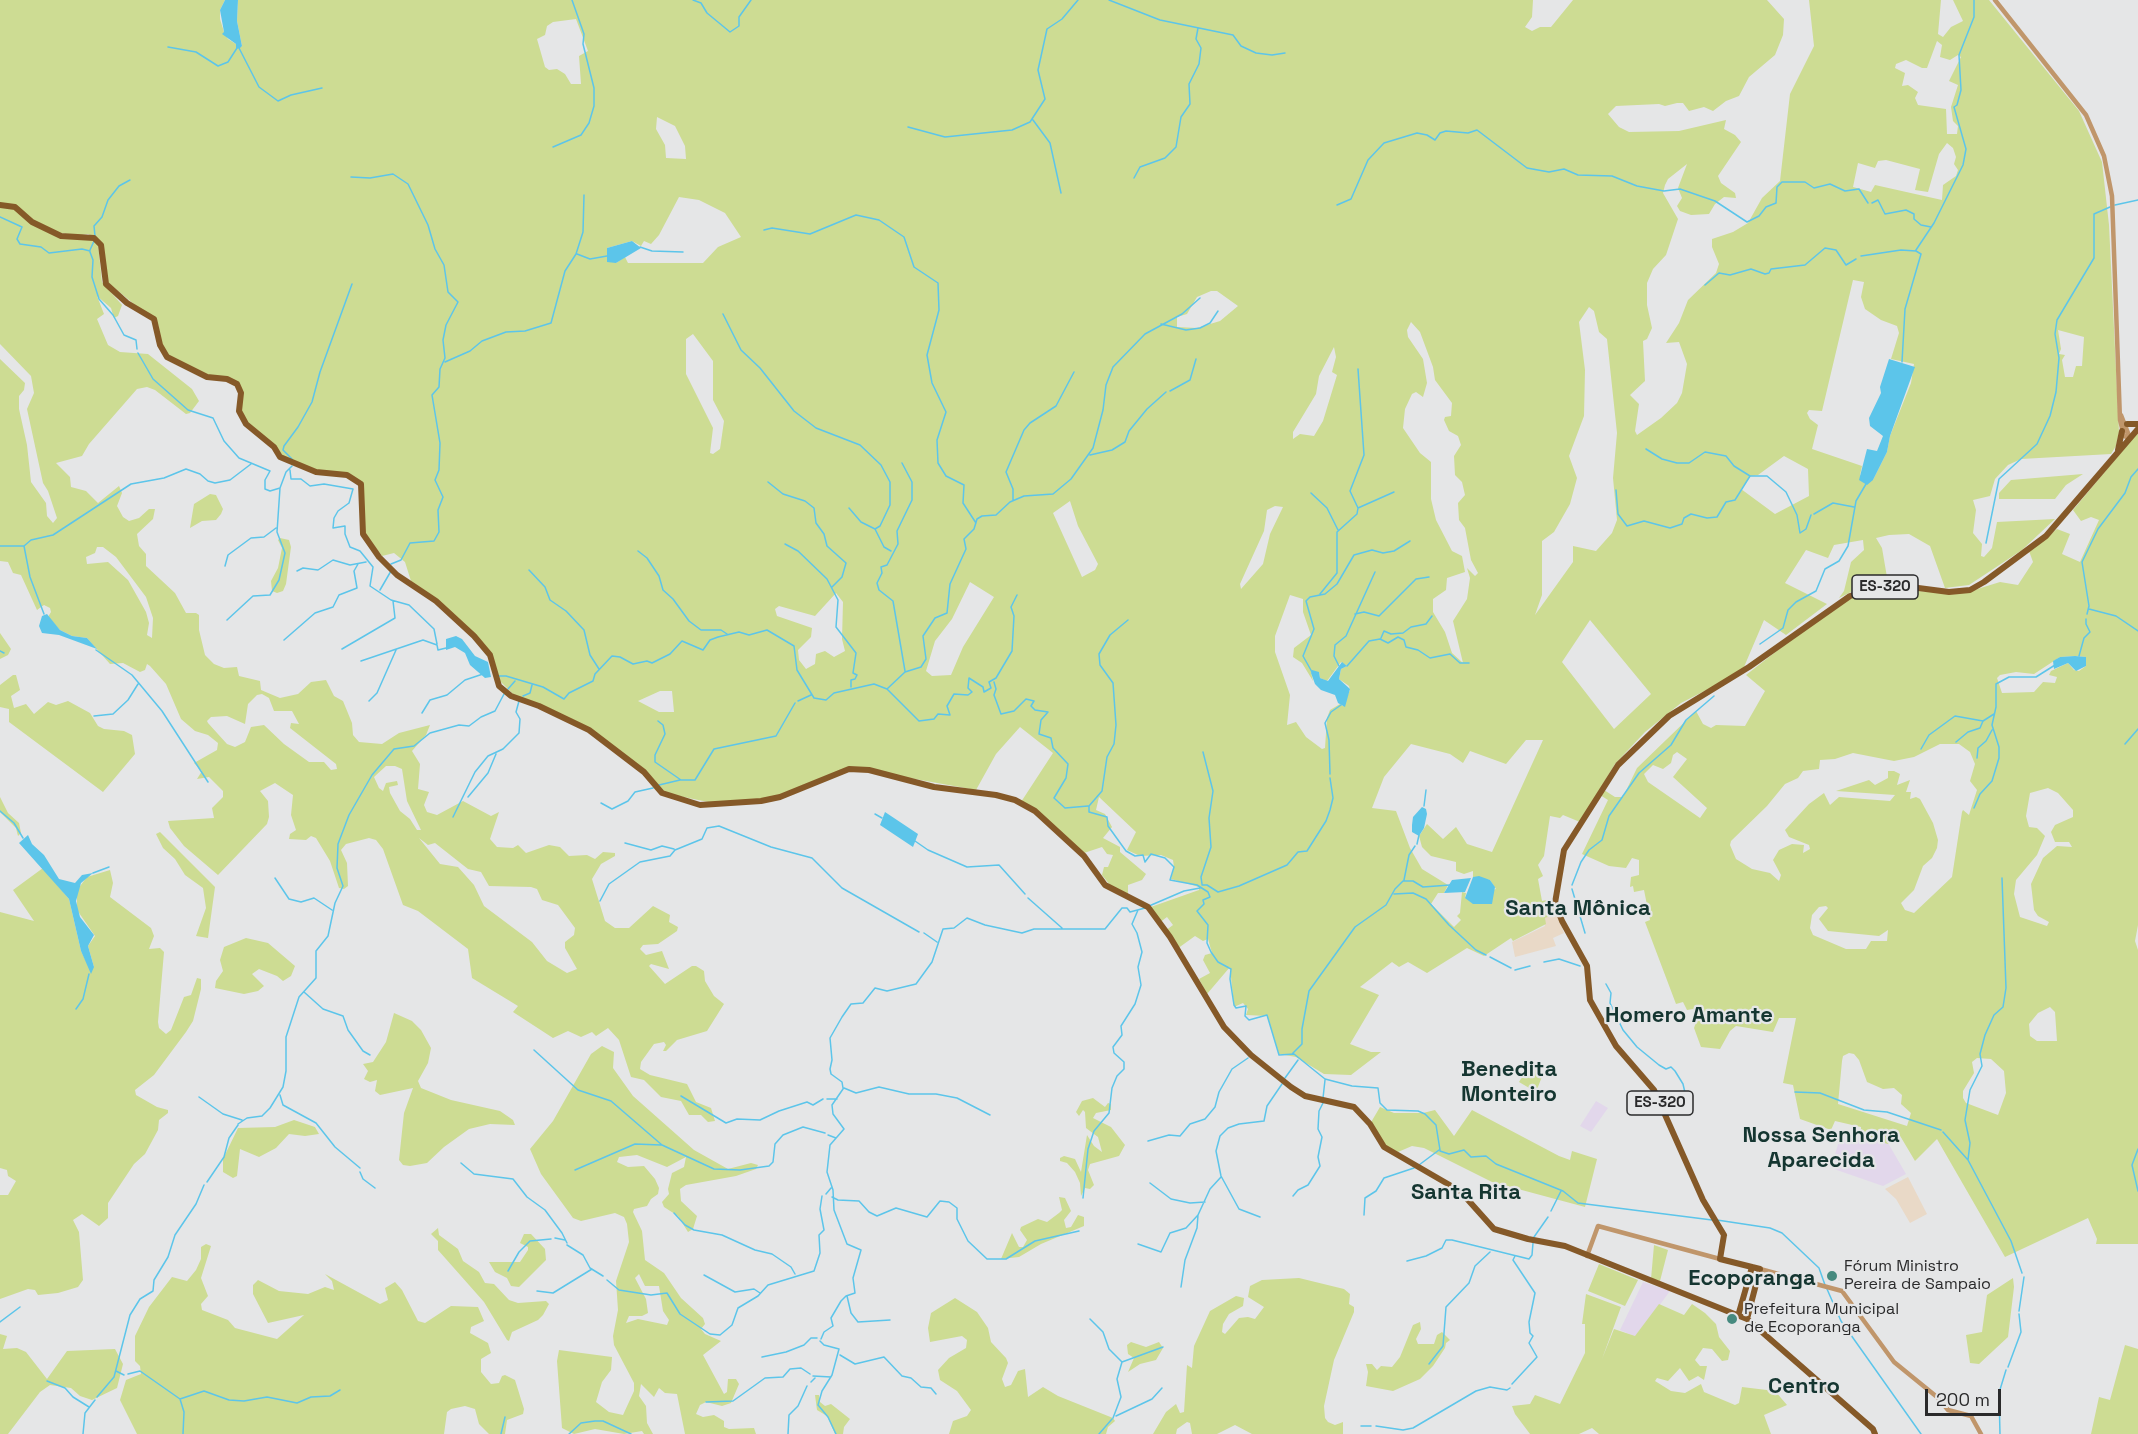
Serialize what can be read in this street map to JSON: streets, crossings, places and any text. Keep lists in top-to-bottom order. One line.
{"streets":{"main road":["ES-320"]},"districts":["Santa Mônica","Homero Amante","Benedita Monteiro","Nossa Senhora Aparecida","Santa Rita","Ecoporanga","Centro"],"places":["Fórum Ministro Pereira de Sampaio","Prefeitura Municipal de Ecoporanga"],"scale_bar":"200 m"}
